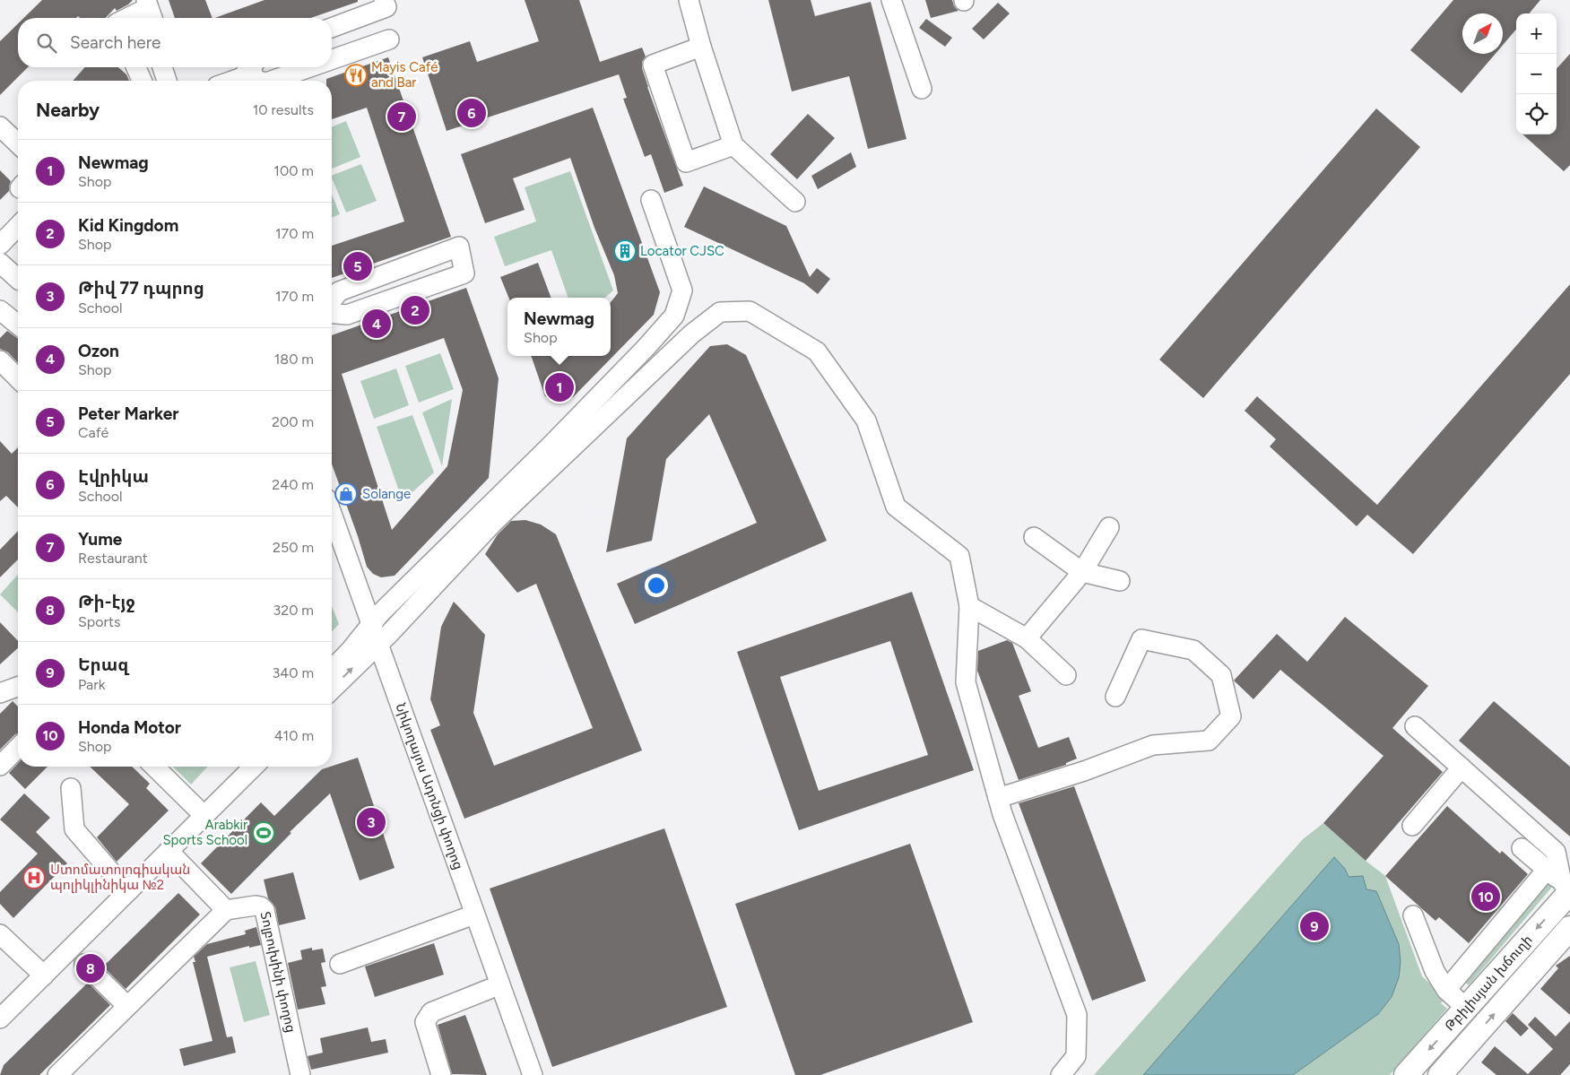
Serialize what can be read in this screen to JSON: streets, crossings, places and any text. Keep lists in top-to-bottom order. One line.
{"streets":{"main road":["Թբիլիսյան խճուղի"],"street":["Նիկողայոս Ադոնցի փողոց","Տոլբուխինի փողոց"]},"places":{"restaurant":["Mayis Café and Bar"],"building":["Locator CJSC"],"shop":["Solange"],"sports":["Arabkir Sports School"],"hospital":["Ստոմատոլոգիական պոլիկլինիկա №2"]},"north":"top right","page":{"map_buttons":["+","−"],"search":"Search here","heading":["Nearby","10 results"],"pins":["6","7","5","2","4","1","3","10","9","8"],"list":[{"mark":"1","name":"Newmag","note":"Shop","value":"100 m"},{"mark":"2","name":"Kid Kingdom","note":"Shop","value":"170 m"},{"mark":"3","name":"Թիվ 77 դպրոց","note":"School","value":"170 m"},{"mark":"4","name":"Ozon","note":"Shop","value":"180 m"},{"mark":"5","name":"Peter Marker","note":"Café","value":"200 m"},{"mark":"6","name":"Էվրիկա","note":"School","value":"240 m"},{"mark":"7","name":"Yume","note":"Restaurant","value":"250 m"},{"mark":"8","name":"Թի-էյջ","note":"Sports","value":"320 m"},{"mark":"9","name":"Երազ","note":"Park","value":"340 m"},{"mark":"10","name":"Honda Motor","note":"Shop","value":"410 m"}],"popup":["Newmag","Shop"]}}
